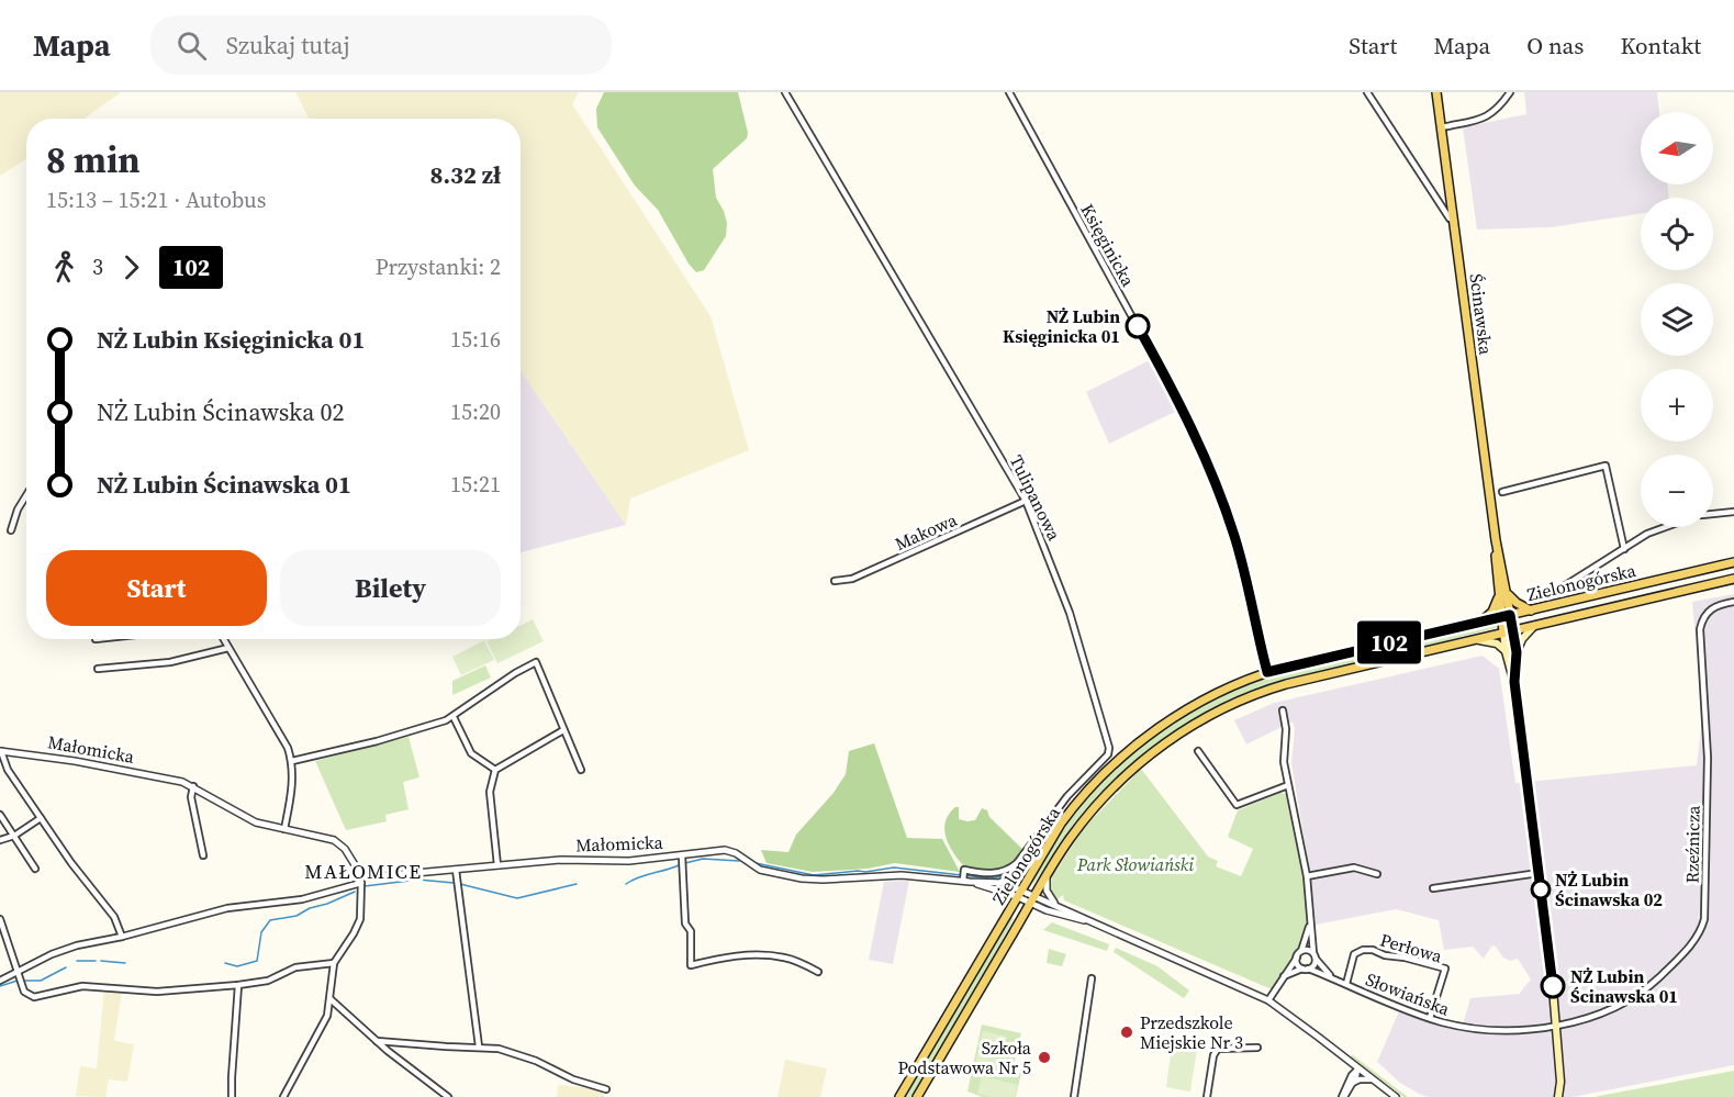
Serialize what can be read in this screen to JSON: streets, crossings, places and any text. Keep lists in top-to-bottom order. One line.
{"streets":{"main road":["Ścinawska","Zielonogórska"],"street":["Księginicka","Tulipanowa","Makowa","Małomicka","Rzeźnicza","Perłowa","Słowiańska"]},"crossings":[["Księginicka","Zielonogórska"],["Ścinawska","Zielonogórska"],["Ścinawska","Rzeźnicza"],["Ścinawska","Słowiańska"],["Tulipanowa","Makowa"],["Tulipanowa","Małomicka"],["Zielonogórska","Małomicka"],["Rzeźnicza","Słowiańska"],["Perłowa","Słowiańska"]],"districts":["MAŁOMICE"],"parks":["Park Słowiański"],"places":["NŻ Lubin Księginicka 01","NŻ Lubin Ścinawska 02","NŻ Lubin Ścinawska 01","Przedszkole Miejskie Nr 3","Szkoła Podstawowa Nr 5"],"lines":["bus line 102"],"north":"left","page":{"header":"Mapa","search":"Szukaj tutaj","nav":["Start","Mapa","O nas","Kontakt"],"on_map":"102","map_buttons":["+","−"],"heading":["8 min","15:13 – 15:21 · Autobus","8.32 zł"],"legs":["3","102","Przystanki: 2"],"list":[{"name":"NŻ Lubin Księginicka 01","value":"15:16"},{"name":"NŻ Lubin Ścinawska 02","value":"15:20"},{"name":"NŻ Lubin Ścinawska 01","value":"15:21"}],"buttons":["Start","Bilety"]}}
